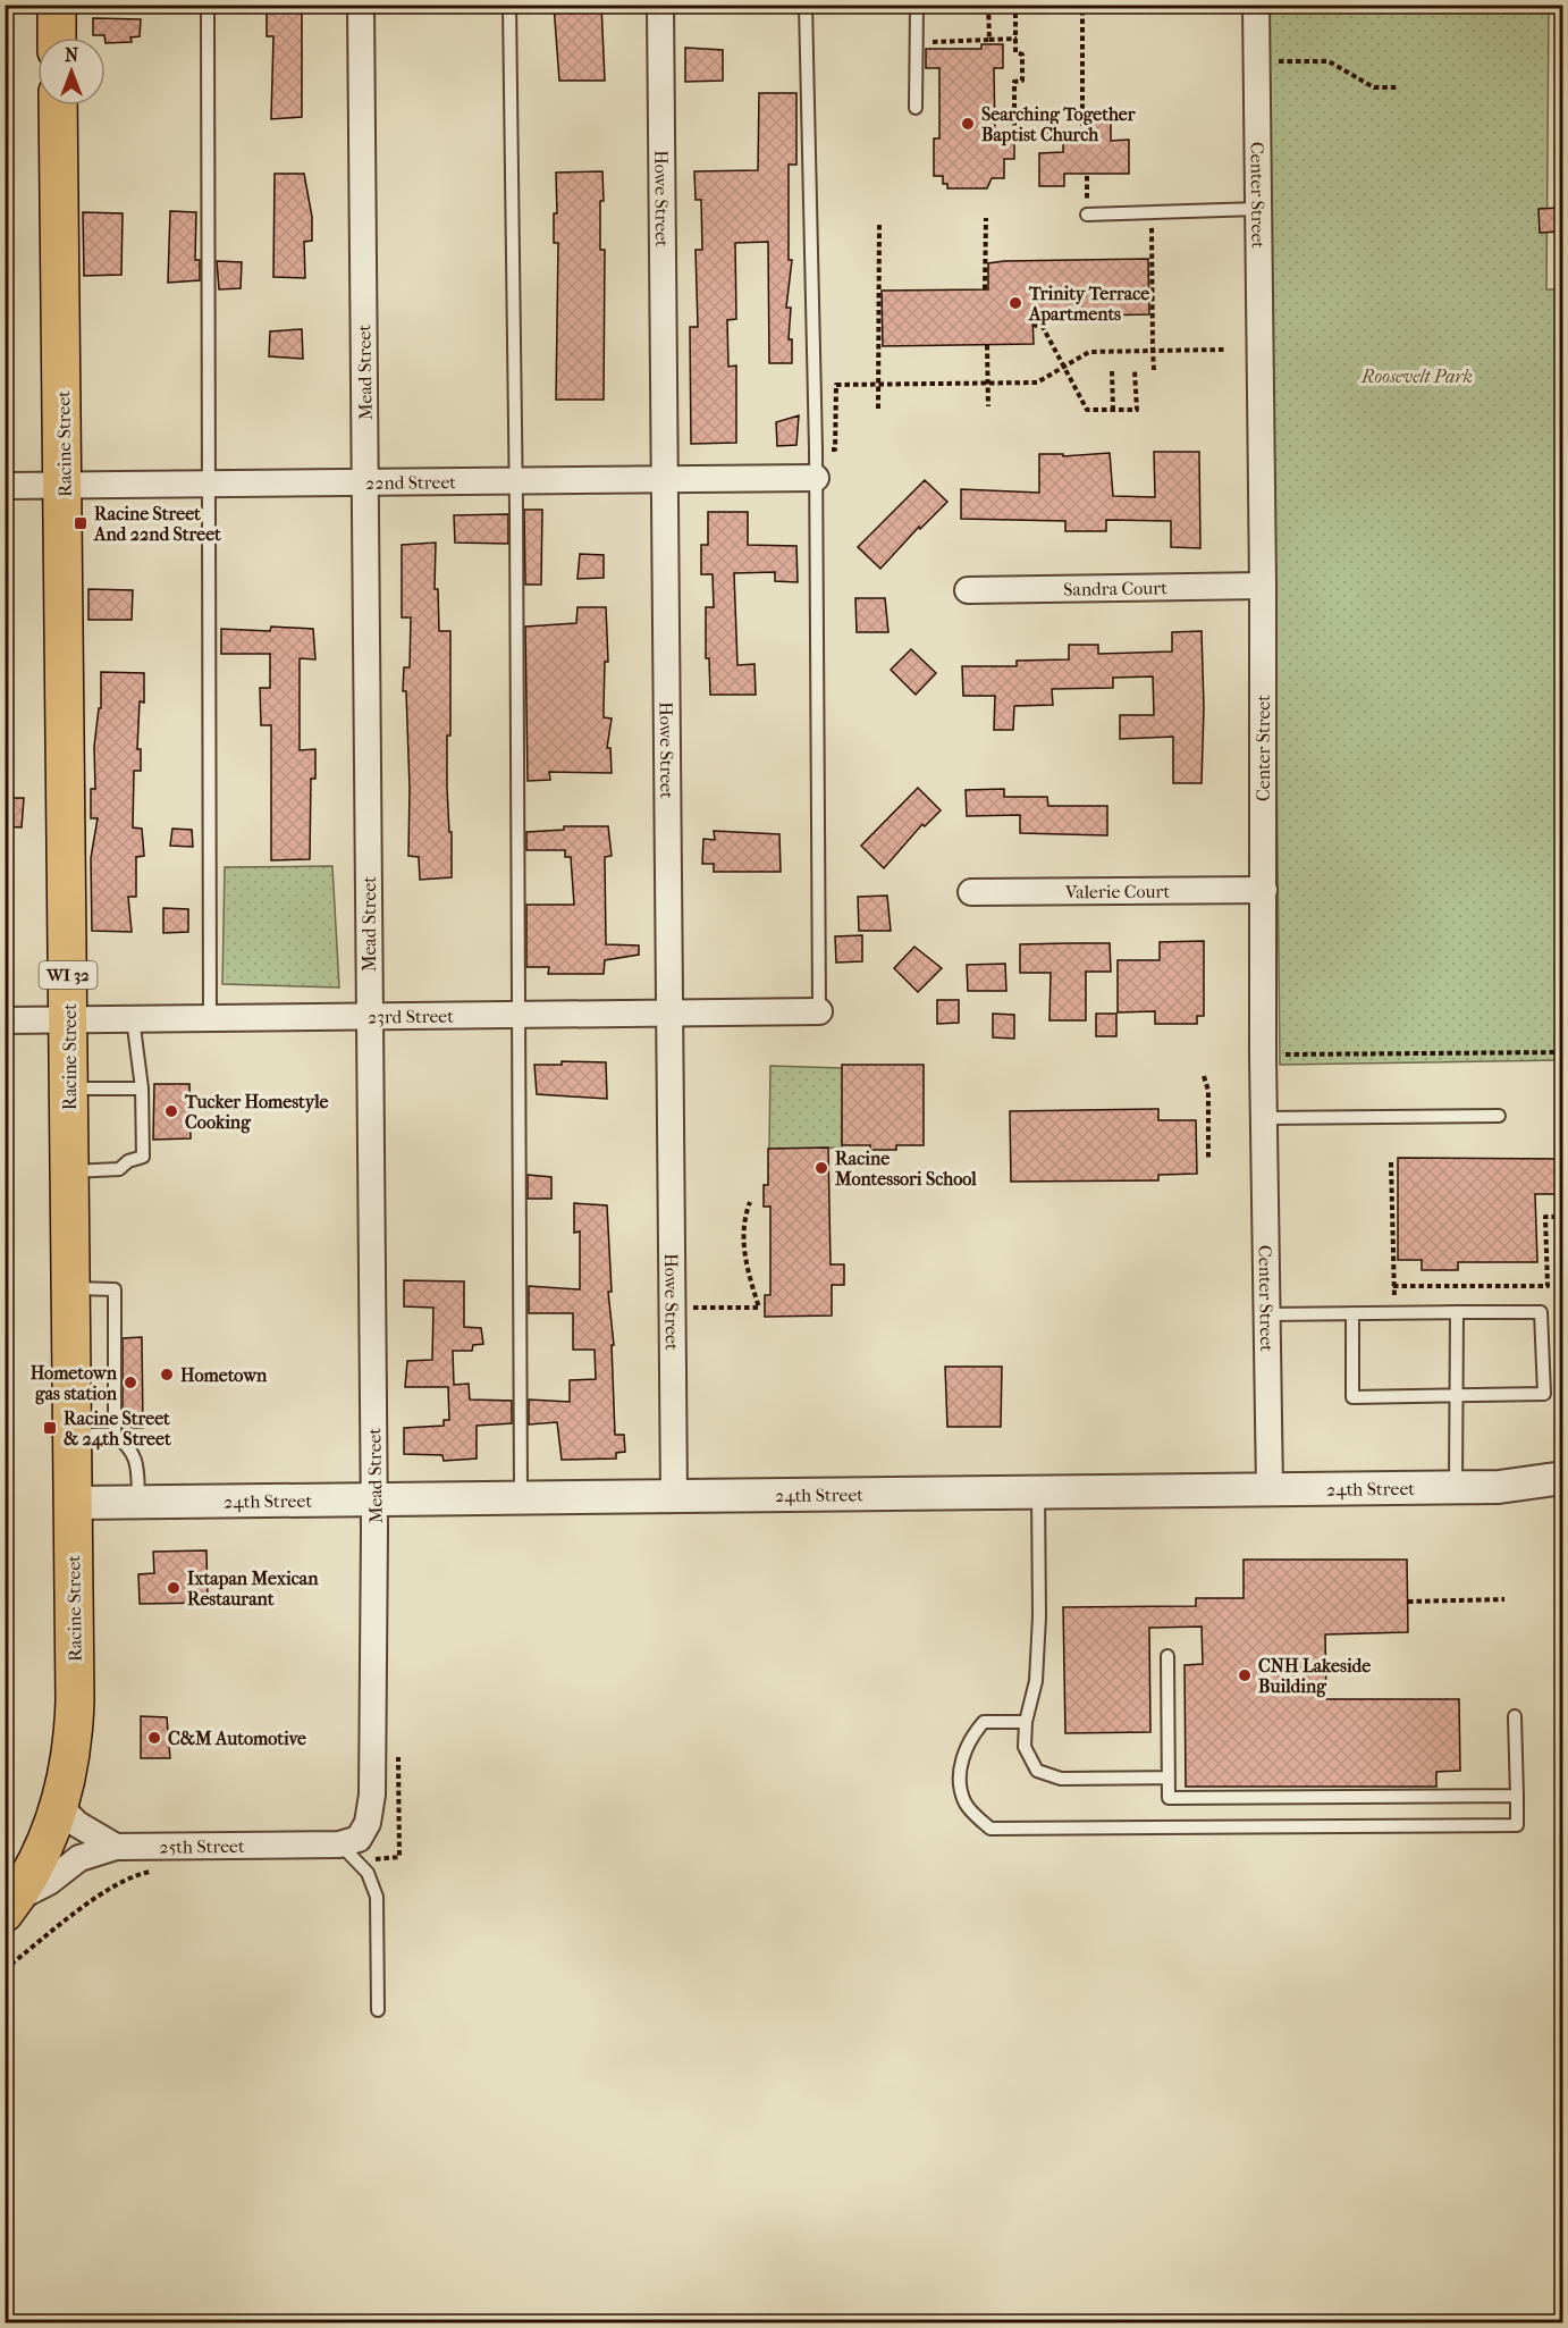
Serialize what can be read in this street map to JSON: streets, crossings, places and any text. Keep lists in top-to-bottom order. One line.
{"streets":{"main road":["Racine Street","WI 32"],"street":["Center Street","Howe Street","Mead Street","22nd Street","Sandra Court","Valerie Court","23rd Street","24th Street","25th Street"]},"crossings":[["Center Street","Sandra Court"],["Center Street","Valerie Court"],["Center Street","24th Street"],["Howe Street","22nd Street"],["Howe Street","23rd Street"],["Howe Street","24th Street"],["Mead Street","22nd Street"],["Mead Street","23rd Street"],["Mead Street","24th Street"],["Mead Street","25th Street"],["Racine Street","22nd Street"],["Racine Street","23rd Street"],["Racine Street","24th Street"]],"parks":["Roosevelt Park"],"places":{"other":["Searching Together Baptist Church","Trinity Terrace Apartments","Tucker Homestyle Cooking","Racine Montessori School","Hometown","Hometown gas station","Ixtapan Mexican Restaurant","CNH Lakeside Building","C&M Automotive"],"transit":["Racine Street And 22nd Street","Racine Street & 24th Street"]},"north":"top"}
